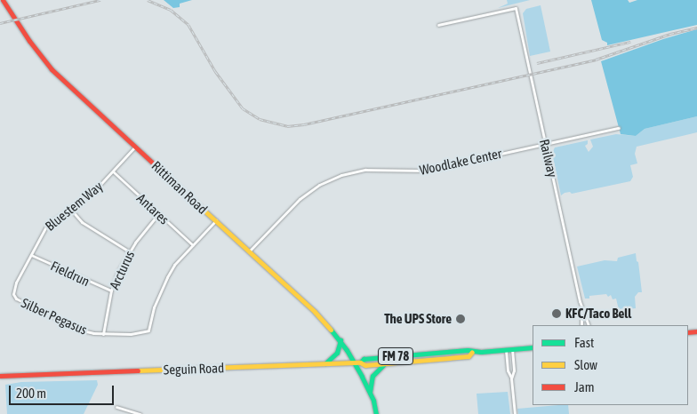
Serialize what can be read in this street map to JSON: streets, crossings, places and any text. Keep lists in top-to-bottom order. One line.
{"streets":{"main road":["Rittiman Road","FM 78","Seguin Road"],"street":["Railway","Woodlake Center","Bluestem Way","Antares","Arcturus","Fieldrun","Silber Pegasus"]},"crossings":[["Railway","Woodlake Center"],["Woodlake Center","Rittiman Road"],["Rittiman Road","Bluestem Way"],["Rittiman Road","Seguin Road"],["Bluestem Way","Antares"],["Bluestem Way","Fieldrun"],["Bluestem Way","Silber Pegasus"],["Antares","Arcturus"],["Antares","Silber Pegasus"],["Arcturus","Fieldrun"],["Arcturus","Silber Pegasus"]],"places":["KFC/Taco Bell","The UPS Store"],"legend":["Fast","Slow","Jam"],"scale_bar":"200 m"}
